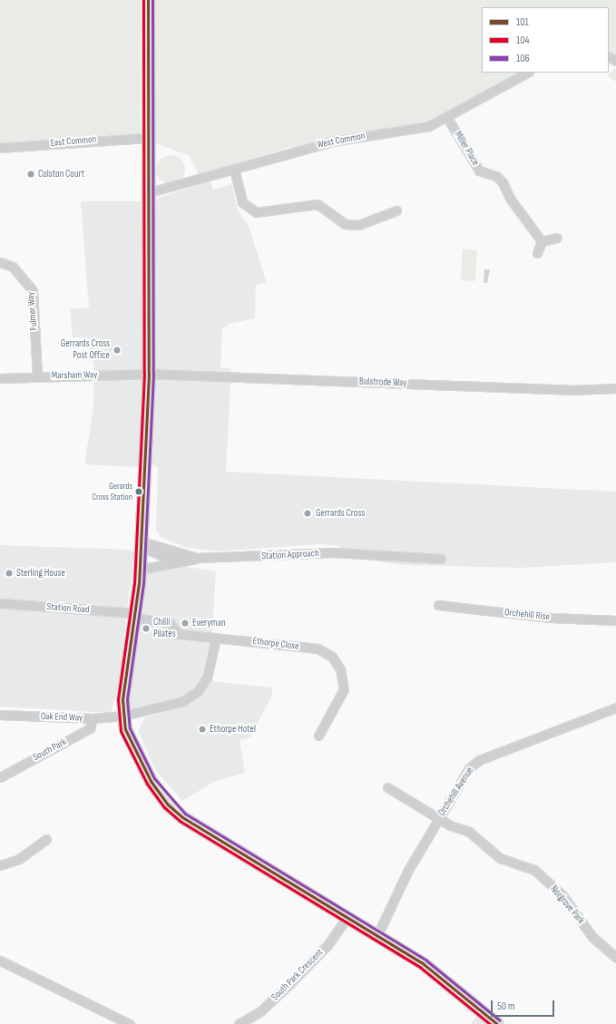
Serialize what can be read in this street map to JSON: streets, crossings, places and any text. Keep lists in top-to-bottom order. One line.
{"streets":{"street":["West Common","East Common","Miller Place","Fulmer Way","Marsham Way","Bulstrode Way","Station Approach","Station Road","Orchehill Rise","Ethorpe Close","Oak End Way","South Park","Orchehill Avenue","Norgrove Park","South Park Crescent"]},"crossings":[["West Common","Miller Place"],["Fulmer Way","Marsham Way"],["Marsham Way","Bulstrode Way"],["Station Road","Ethorpe Close"],["Ethorpe Close","Oak End Way"],["Oak End Way","South Park"],["Orchehill Avenue","Norgrove Park"]],"places":["Colston Court","Gerrards Cross Post Office","Gerards Cross Station","Gerrards Cross","Sterling House","Everyman","Chilli Pilates","Ethorpe Hotel"],"lines":["transit line 101","transit line 104","transit line 106"],"legend":["101","104","106"],"scale_bar":"50 m"}
